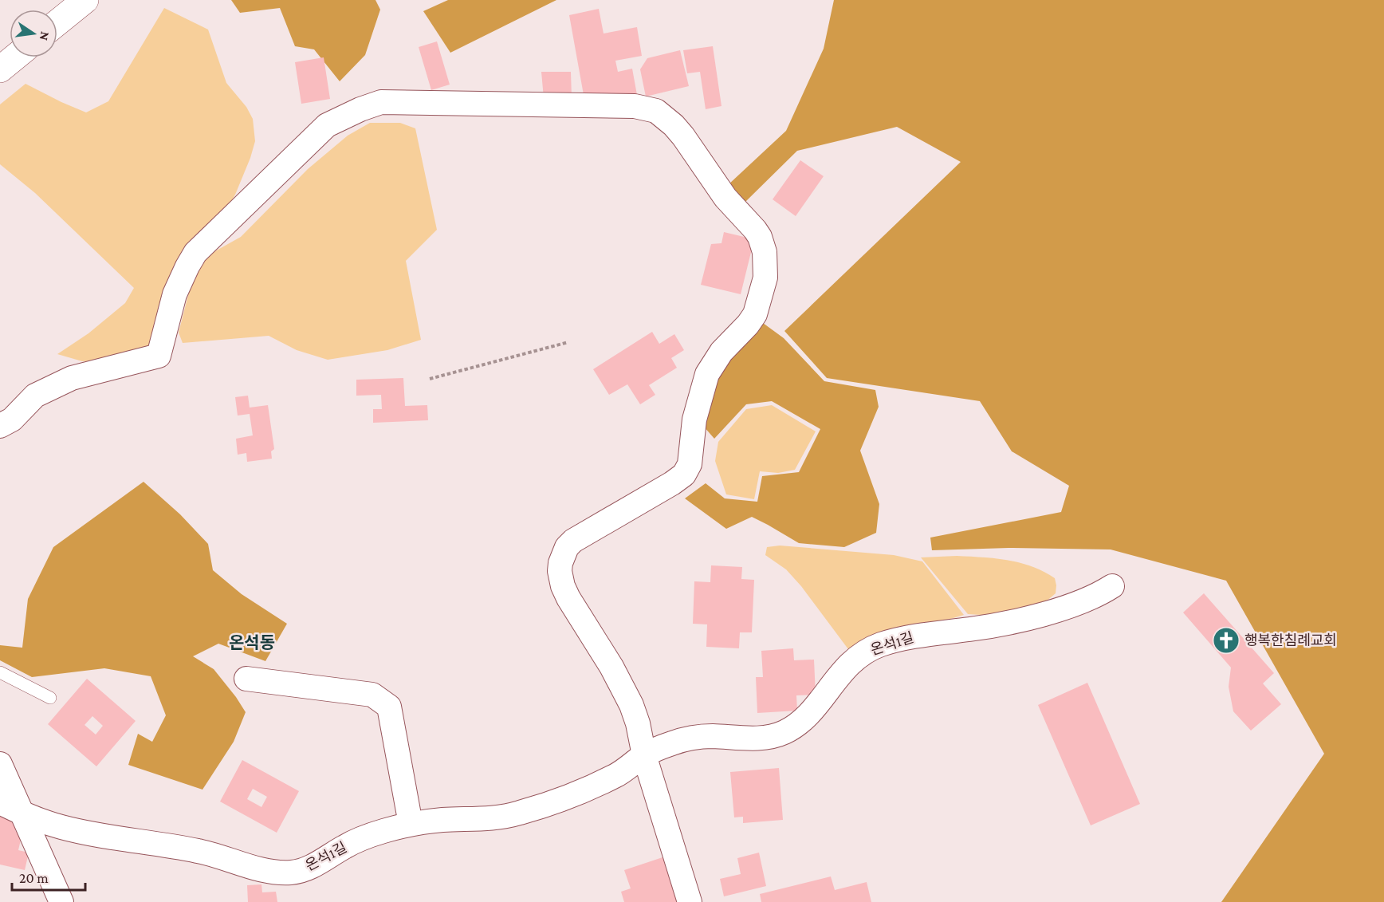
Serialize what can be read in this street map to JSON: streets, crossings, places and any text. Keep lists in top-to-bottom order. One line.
{"streets":{"street":["온석1길"]},"districts":["온석동"],"places":{"church":["행복한침례교회"]},"scale_bar":"20 m","north":"right"}
